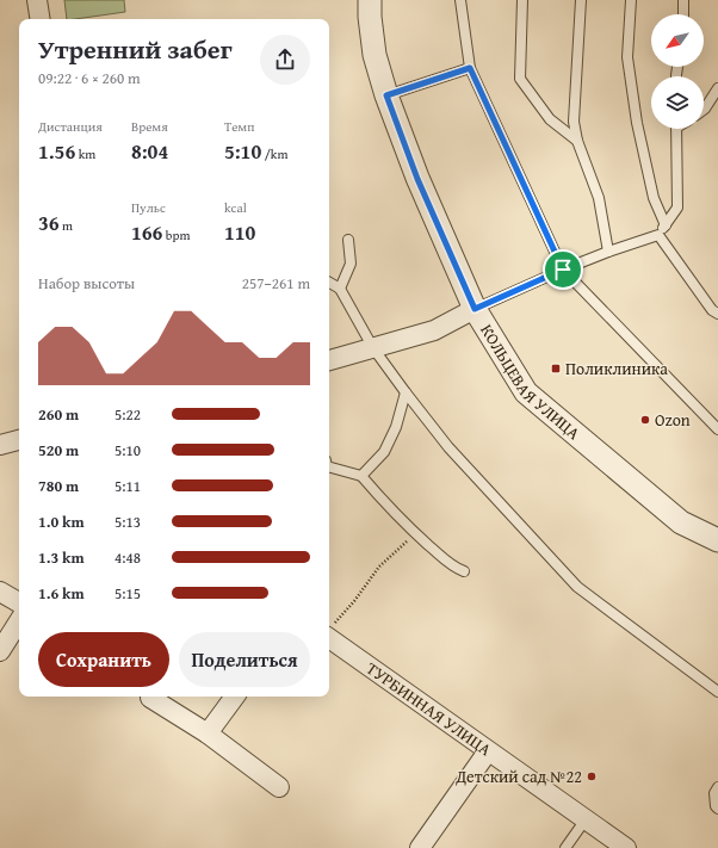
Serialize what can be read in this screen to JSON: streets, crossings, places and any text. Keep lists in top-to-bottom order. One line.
{"streets":{"street":["КОЛЬЦЕВАЯ УЛИЦА","ТУРБИННАЯ УЛИЦА"]},"places":{"transit":["Поликлиника"],"other":["Ozon","Детский сад №22"]},"north":"bottom left","page":{"heading":["Утренний забег","09:22 · 6 × 260 m"],"stats":[["Дистанция","1.56 km"],["Время","8:04"],["Темп","5:10 /km"],["36 m"],["Пульс","166 bpm"],["kcal","110"]],"chart":["Набор высоты","257–261 m"],"list":[{"name":"260 m","note":"5:22"},{"name":"520 m","note":"5:10"},{"name":"780 m","note":"5:11"},{"name":"1.0 km","note":"5:13"},{"name":"1.3 km","note":"4:48"},{"name":"1.6 km","note":"5:15"}],"buttons":["Сохранить","Поделиться"]}}
